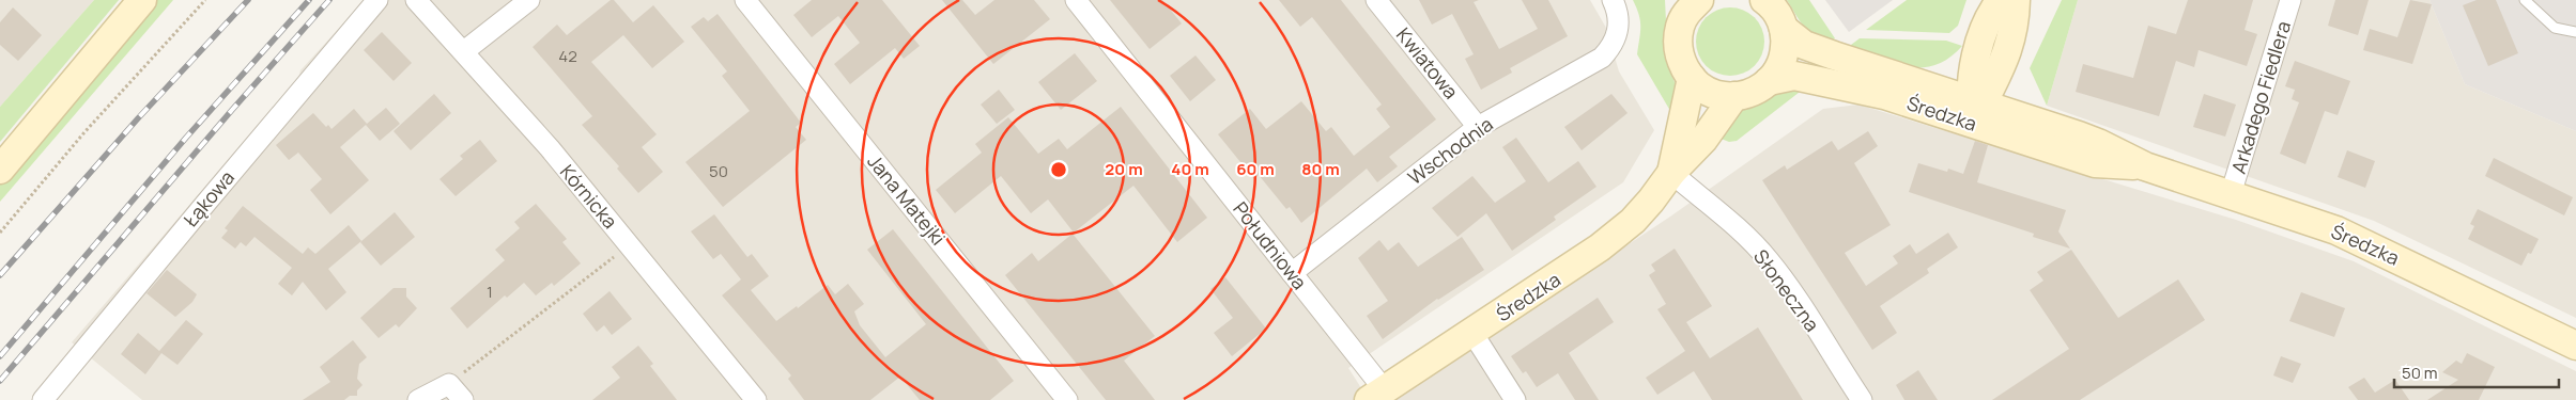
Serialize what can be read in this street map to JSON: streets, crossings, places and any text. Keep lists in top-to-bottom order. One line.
{"streets":{"street":["Kwiatowa","Arkadego Fiedlera","Średzka","Wschodnia","Kórnicka","Łąkowa","Jana Matejki","Południowa","Słoneczna"]},"crossings":[["Kwiatowa","Wschodnia"],["Arkadego Fiedlera","Średzka"],["Średzka","Południowa"],["Średzka","Słoneczna"],["Wschodnia","Południowa"]],"house_numbers":["42","50","1"],"scale_bar":"50 m","rings":["20 m","40 m","60 m","80 m"]}
